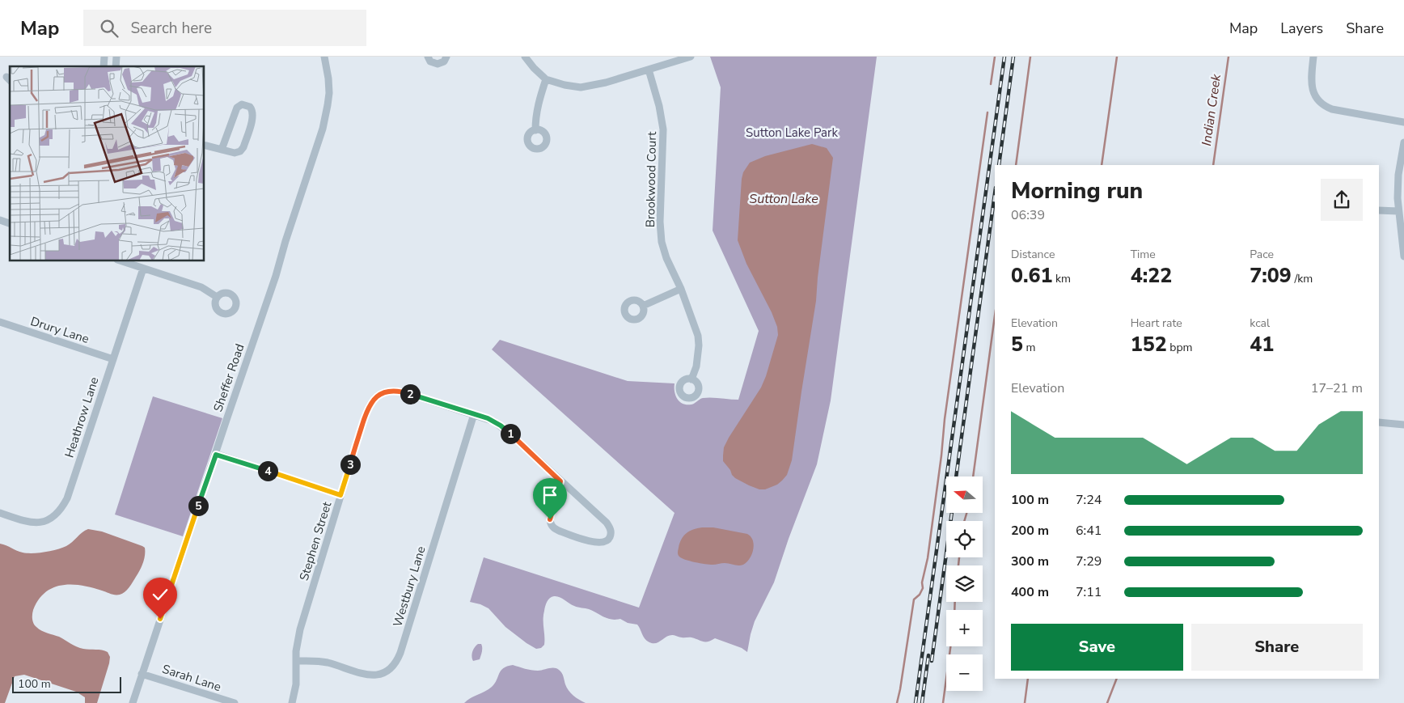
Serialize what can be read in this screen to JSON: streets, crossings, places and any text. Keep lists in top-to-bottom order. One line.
{"streets":{"street":["Brookwood Court","Drury Lane","Sheffer Road","Heathrow Lane","Stephen Street","Westbury Lane","Sarah Lane"]},"crossings":[["Drury Lane","Heathrow Lane"],["Sheffer Road","Sarah Lane"],["Stephen Street","Westbury Lane"]],"water":["Indian Creek","Sutton Lake"],"parks":["Sutton Lake Park"],"scale_bar":"100 m","north":"left","page":{"header":"Map","search":"Search here","nav":["Map","Layers","Share"],"heading":["Morning run","06:39"],"stats":[["Distance","0.61 km"],["Time","4:22"],["Pace","7:09 /km"],["Elevation","5 m"],["Heart rate","152 bpm"],["kcal","41"]],"chart":["Elevation","17–21 m"],"pins":["2","1","3","4","5"],"map_buttons":["+","−"],"list":[{"name":"100 m","note":"7:24"},{"name":"200 m","note":"6:41"},{"name":"300 m","note":"7:29"},{"name":"400 m","note":"7:11"}],"buttons":["Save","Share"],"scale":"100 m"}}
